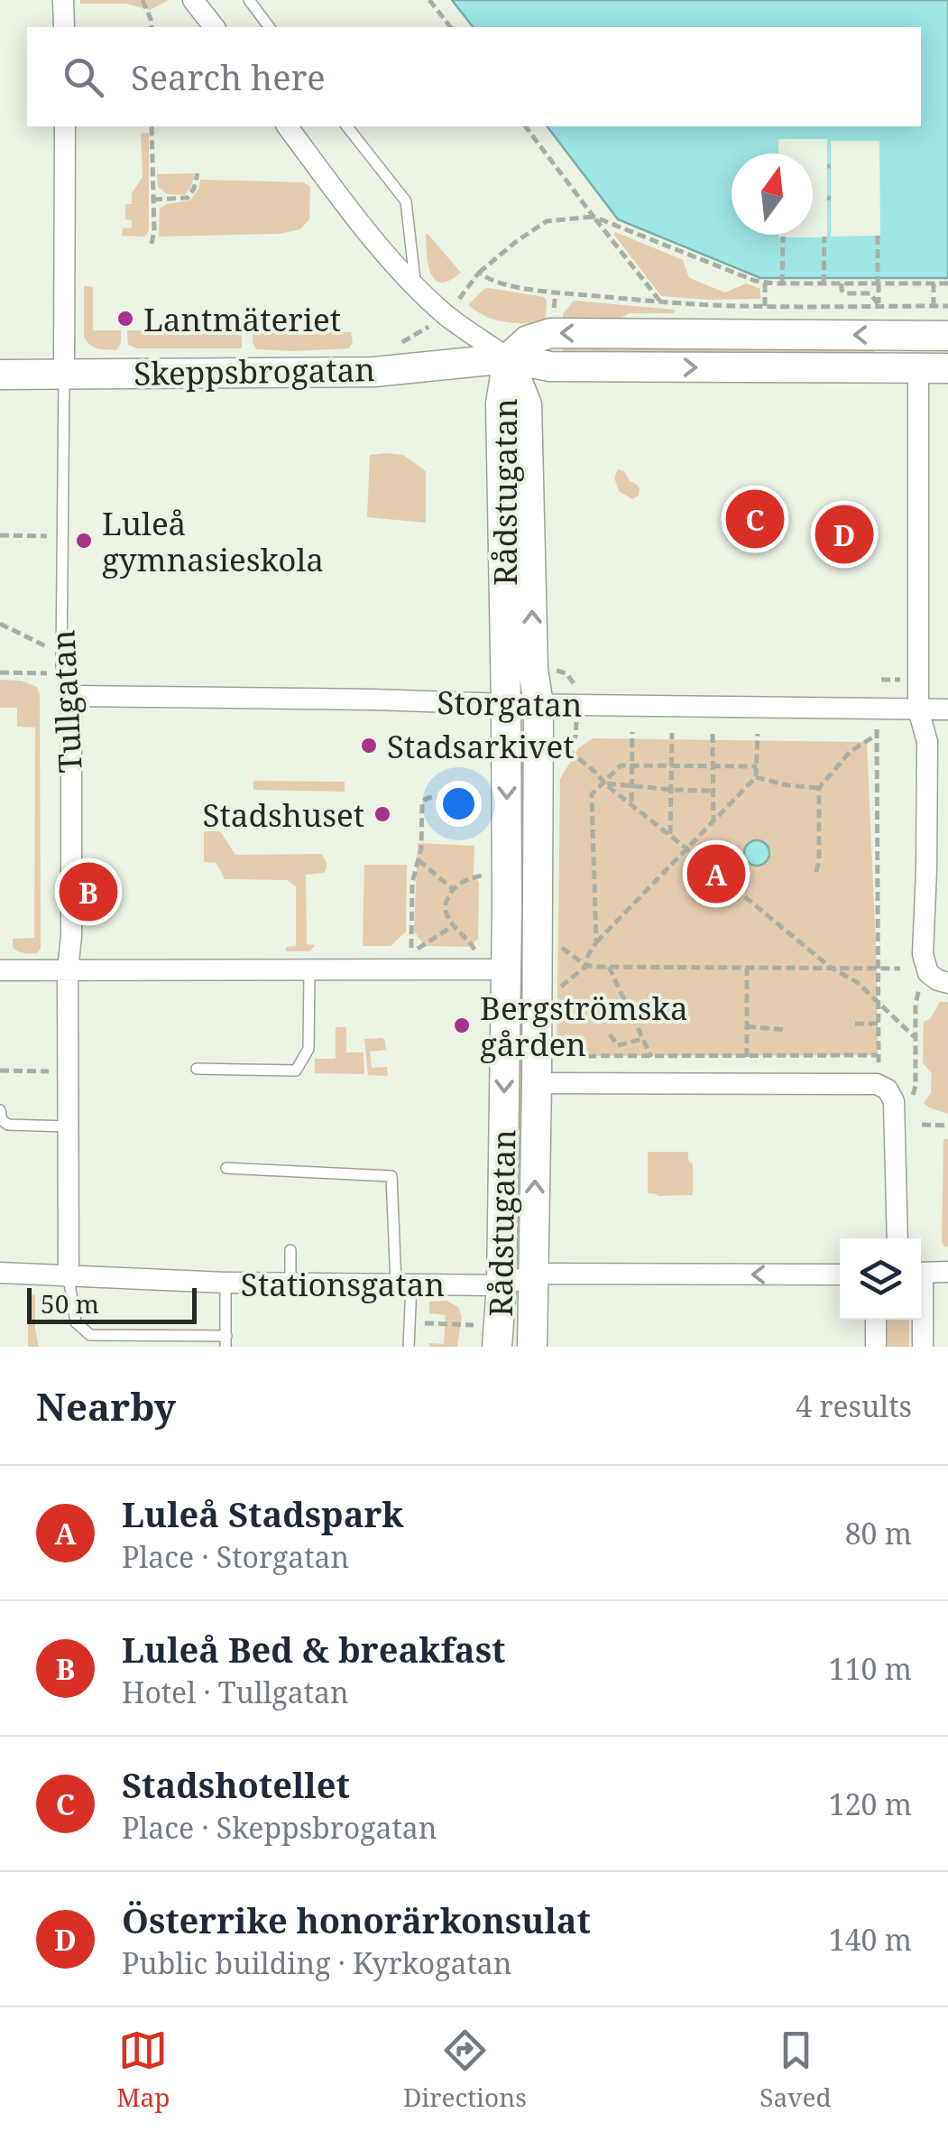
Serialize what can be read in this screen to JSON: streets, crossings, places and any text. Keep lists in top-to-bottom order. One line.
{"streets":{"main road":["Skeppsbrogatan","Rådstugatan"],"street":["Tullgatan","Storgatan","Stationsgatan"]},"crossings":[["Skeppsbrogatan","Rådstugatan"],["Skeppsbrogatan","Tullgatan"],["Rådstugatan","Storgatan"],["Rådstugatan","Stationsgatan"],["Tullgatan","Storgatan"],["Tullgatan","Stationsgatan"]],"one_way":["Stationsgatan"],"places":["Lantmäteriet","Luleå gymnasieskola","Stadsarkivet","Stadshuset","Bergströmska gården"],"scale_bar":"50 m","north":"top","page":{"search":"Search here","pins":["C","D","A","B"],"scale":"50 m","heading":["Nearby","4 results"],"list":[{"mark":"A","name":"Luleå Stadspark","note":"Place · Storgatan","value":"80 m"},{"mark":"B","name":"Luleå Bed & breakfast","note":"Hotel · Tullgatan","value":"110 m"},{"mark":"C","name":"Stadshotellet","note":"Place · Skeppsbrogatan","value":"120 m"},{"mark":"D","name":"Österrike honorärkonsulat","note":"Public building · Kyrkogatan","value":"140 m"}],"nav":["Map","Directions","Saved"]}}
